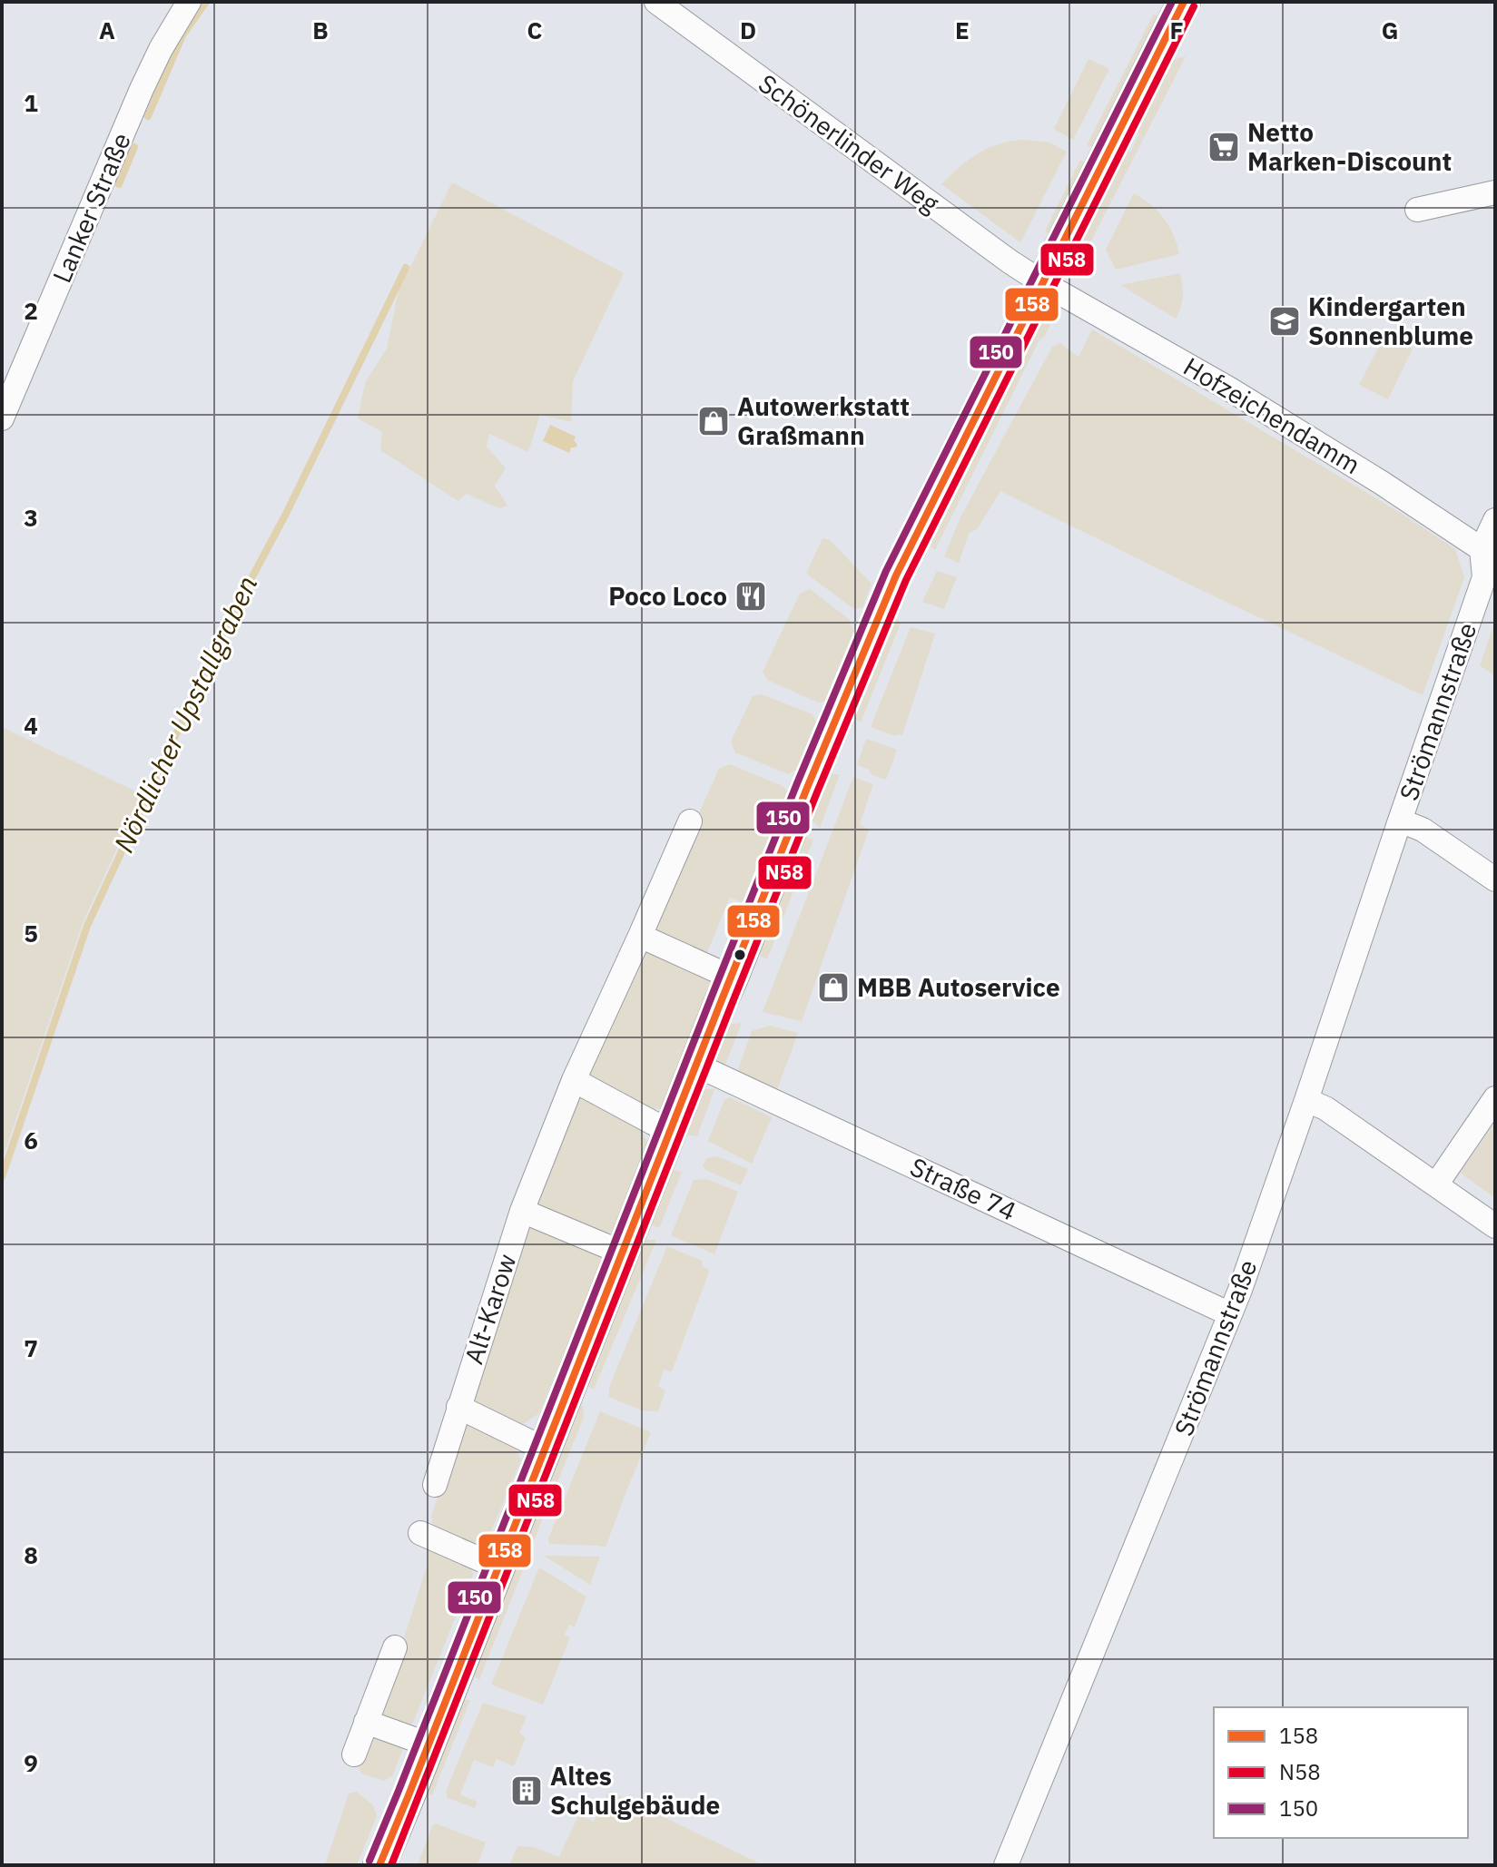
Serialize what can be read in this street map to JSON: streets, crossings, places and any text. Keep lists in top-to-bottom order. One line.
{"streets":{"street":["Schönerlinder Weg","Lanker Straße","Hofzeichendamm","Strömannstraße","Straße 74","Alt-Karow"]},"crossings":[["Schönerlinder Weg","Hofzeichendamm"],["Hofzeichendamm","Strömannstraße"],["Strömannstraße","Straße 74"]],"water":["Nördlicher Upstallgraben"],"places":{"supermarket":["Netto Marken-Discount"],"school or university":["Kindergarten Sonnenblume"],"shop":["Autowerkstatt Graßmann","MBB Autoservice"],"restaurant":["Poco Loco"],"building":["Altes Schulgebäude"]},"lines":["transit line 158","transit line 150","transit line N58"],"legend":["158","N58","150"],"grid":{"columns":["A","B","C","D","E","F","G"],"rows":["1","2","3","4","5","6","7","8","9"]}}
